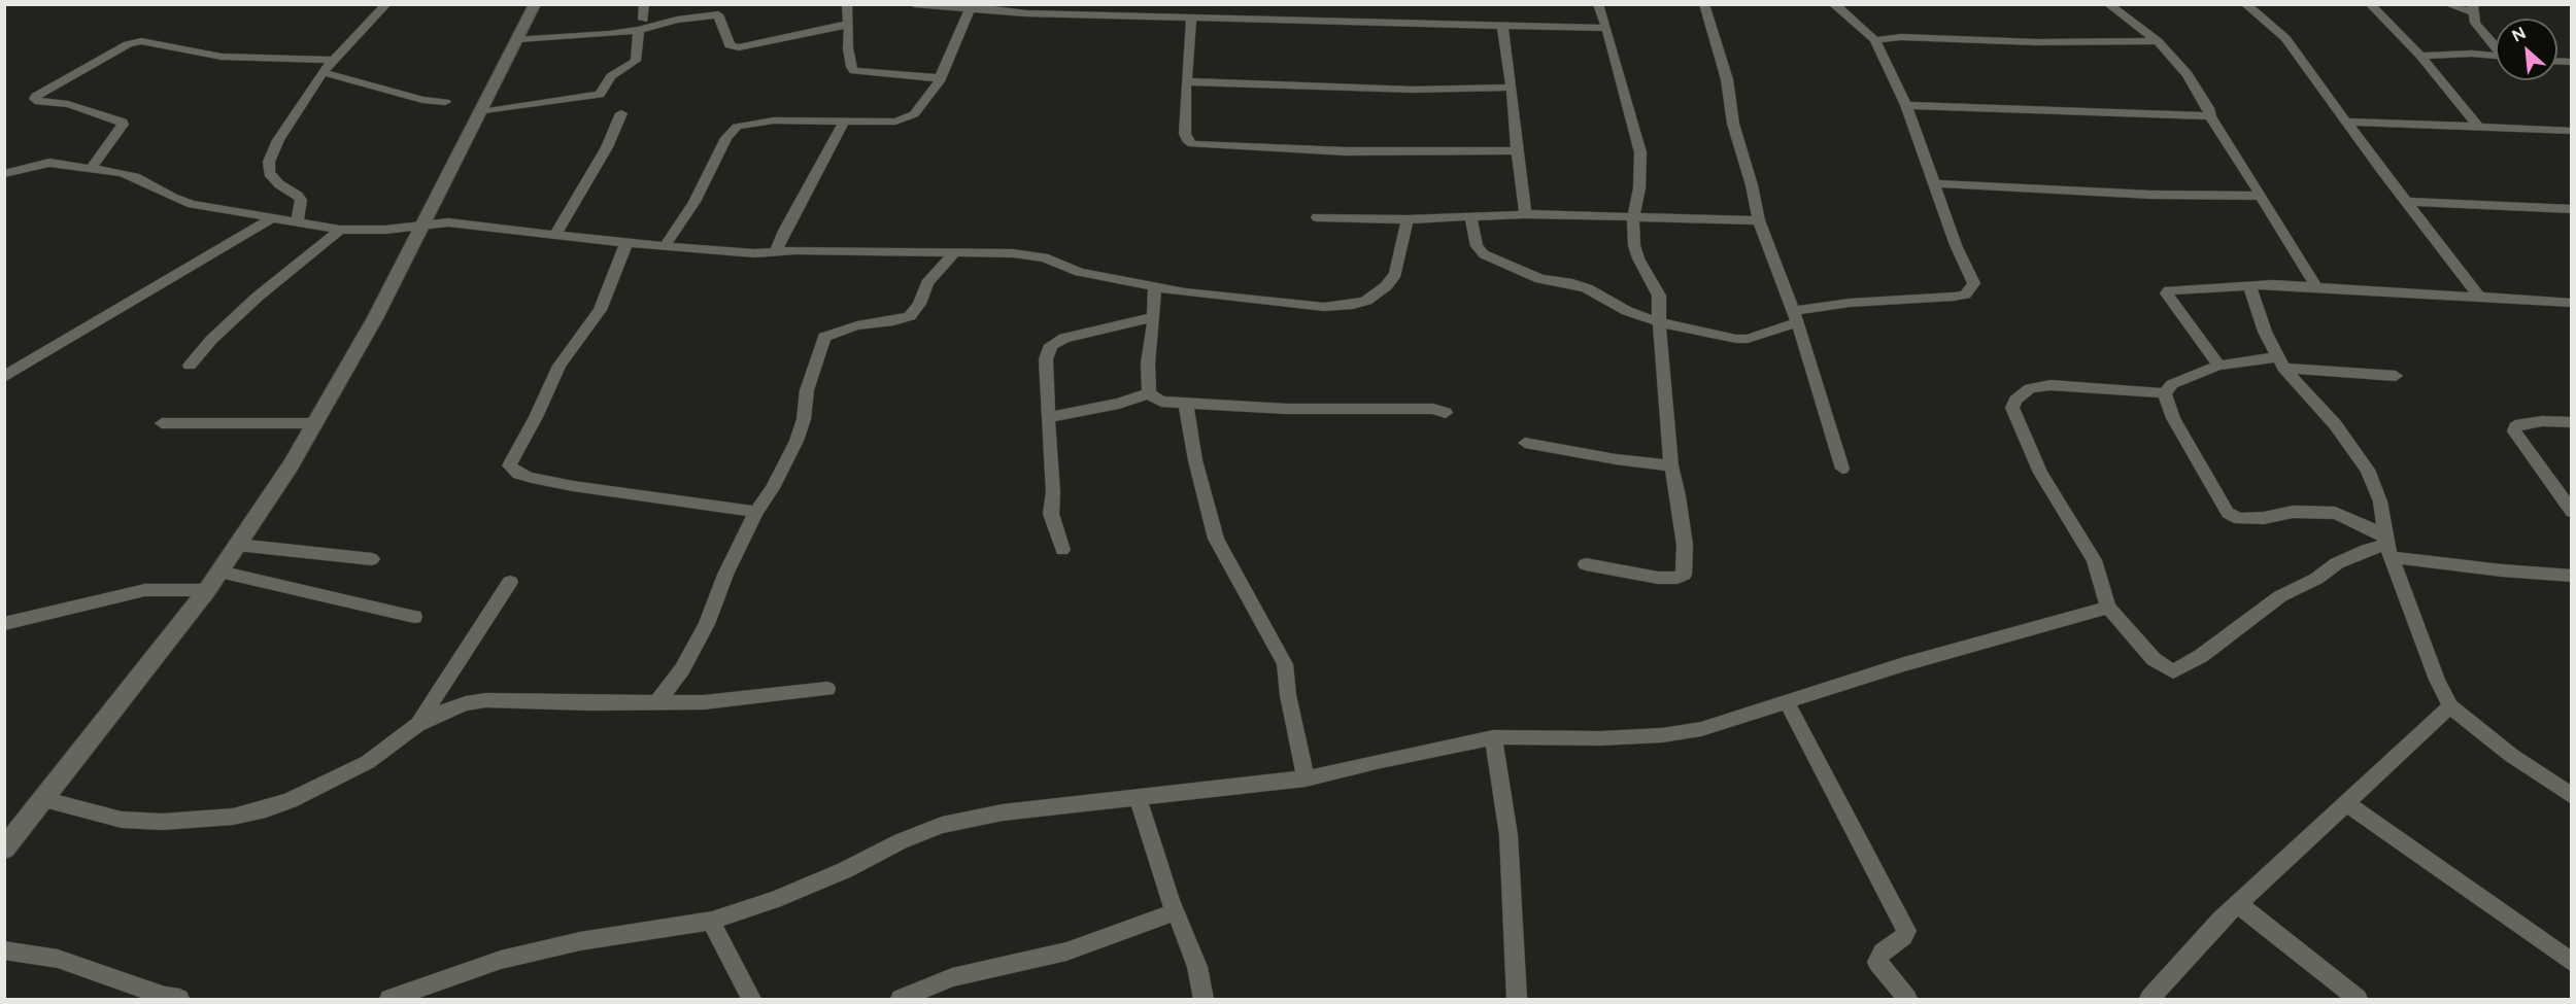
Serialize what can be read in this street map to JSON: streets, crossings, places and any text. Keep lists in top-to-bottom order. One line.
{"north":"top left"}
